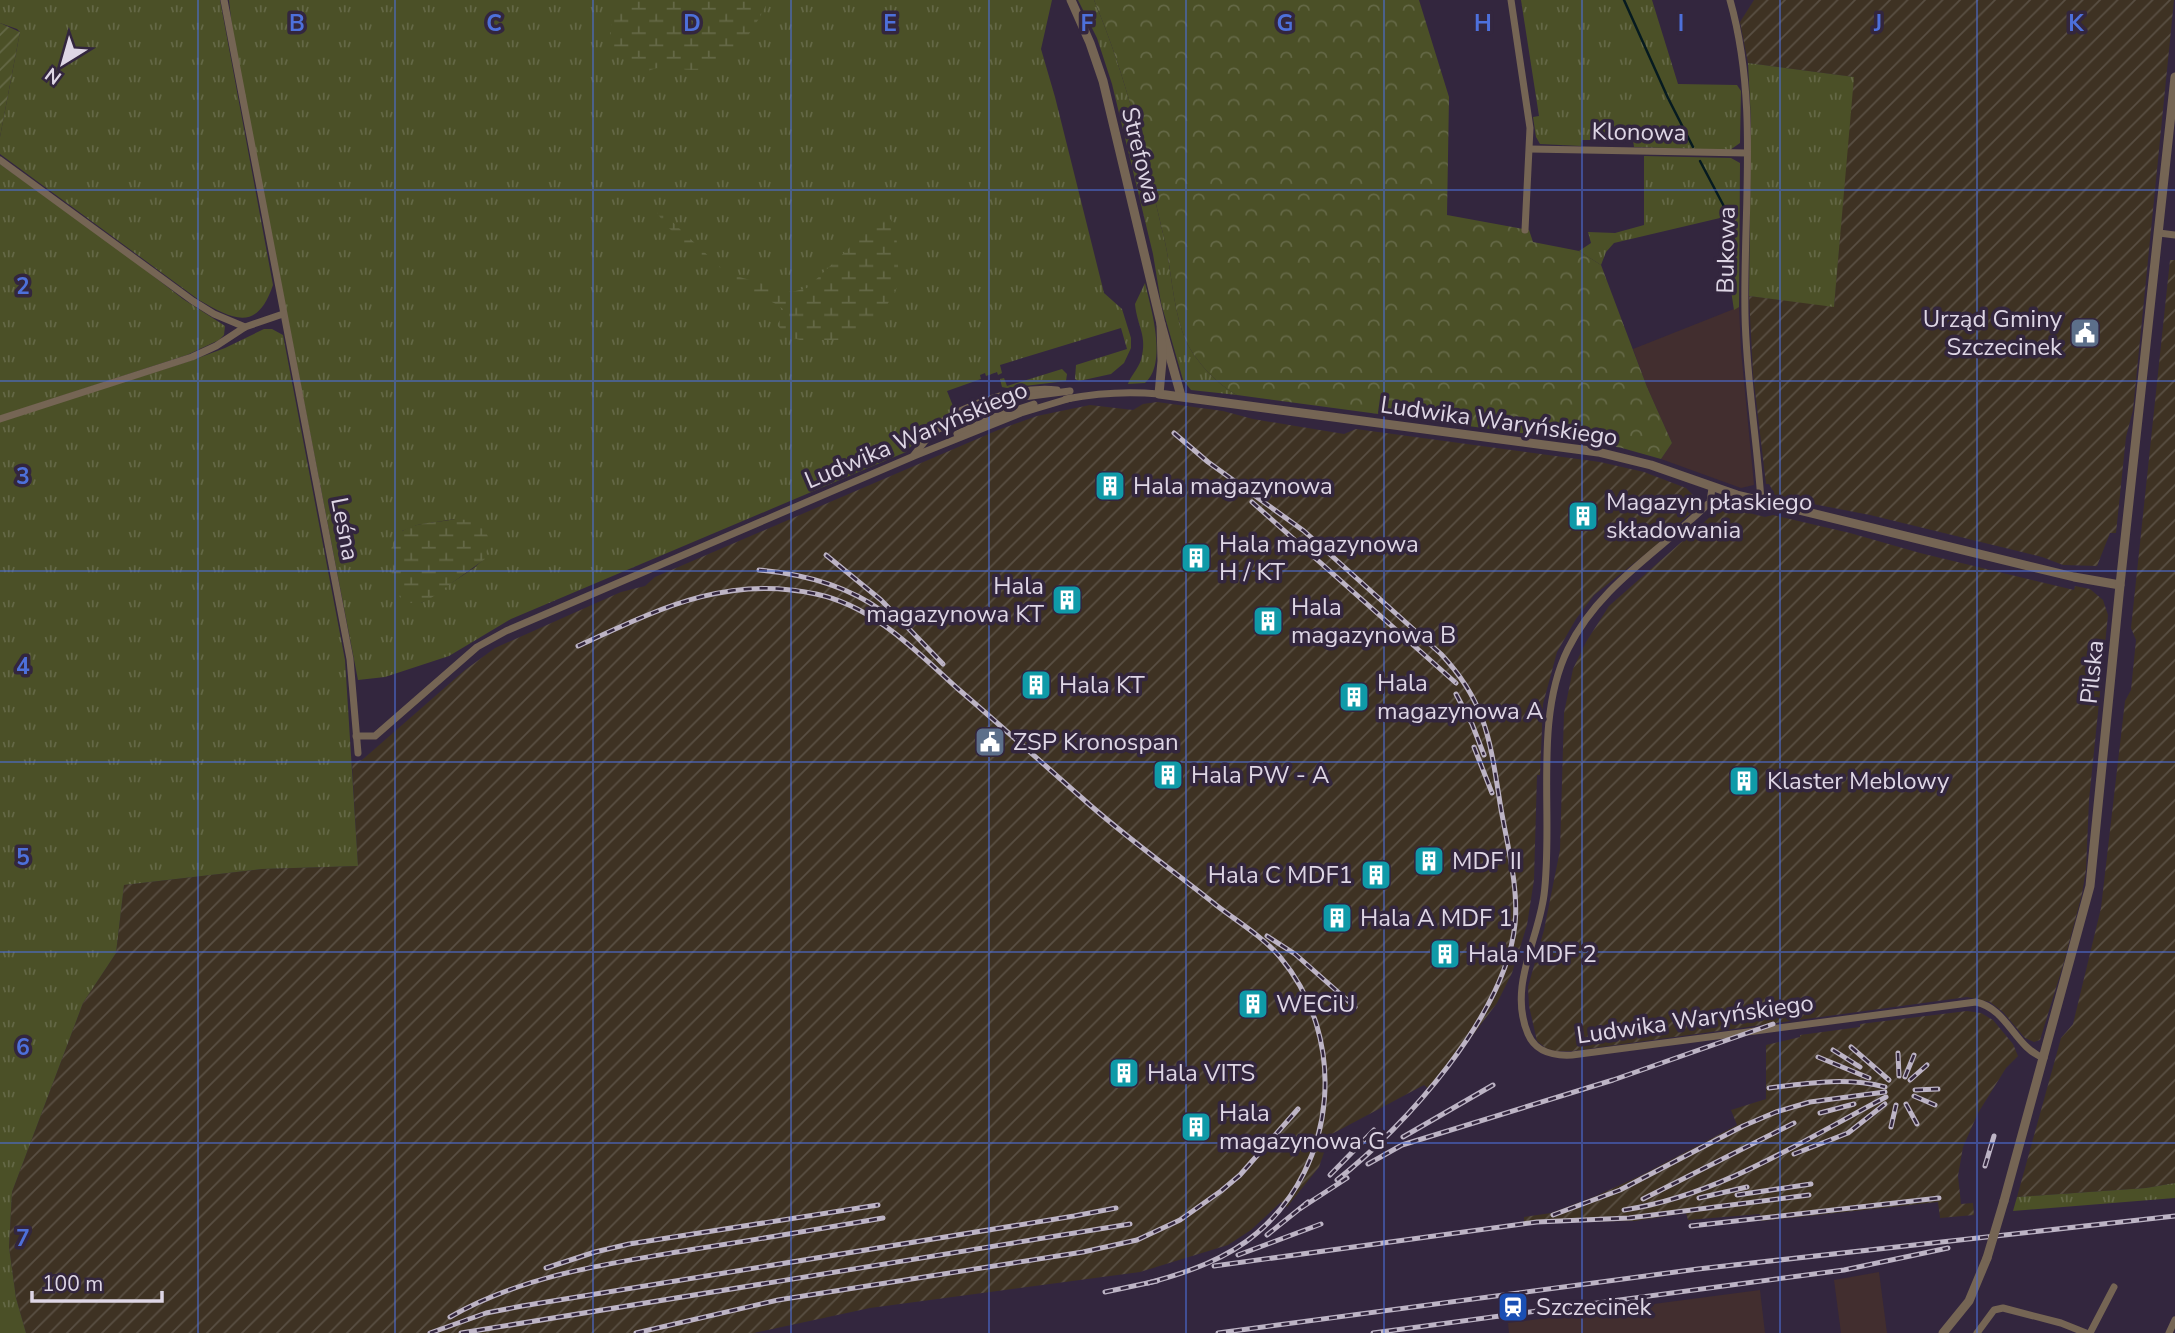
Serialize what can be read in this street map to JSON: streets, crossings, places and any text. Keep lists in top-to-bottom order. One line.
{"streets":{"street":["Klonowa","Strefowa","Bukowa","Ludwika Waryńskiego","Leśna","Pilska"]},"crossings":[["Klonowa","Bukowa"],["Strefowa","Ludwika Waryńskiego"],["Bukowa","Ludwika Waryńskiego"],["Ludwika Waryńskiego","Leśna"],["Ludwika Waryńskiego","Pilska"]],"places":{"public building":["Urząd Gminy Szczecinek","ZSP Kronospan"],"building":["Hala magazynowa","Magazyn płaskiego składowania","Hala magazynowa H / KT","Hala magazynowa KT","Hala magazynowa B","Hala KT","Hala magazynowa A","Hala PW - A","Klaster Meblowy","MDF II","Hala C MDF1","Hala A MDF 1","Hala MDF 2","WECiU","Hala VITS","Hala magazynowa G"],"station":["Szczecinek"]},"scale_bar":"100 m","north":"bottom left","grid":{"columns":["B","C","D","E","F","G","H","I","J","K"],"rows":["2","3","4","5","6","7"]}}
